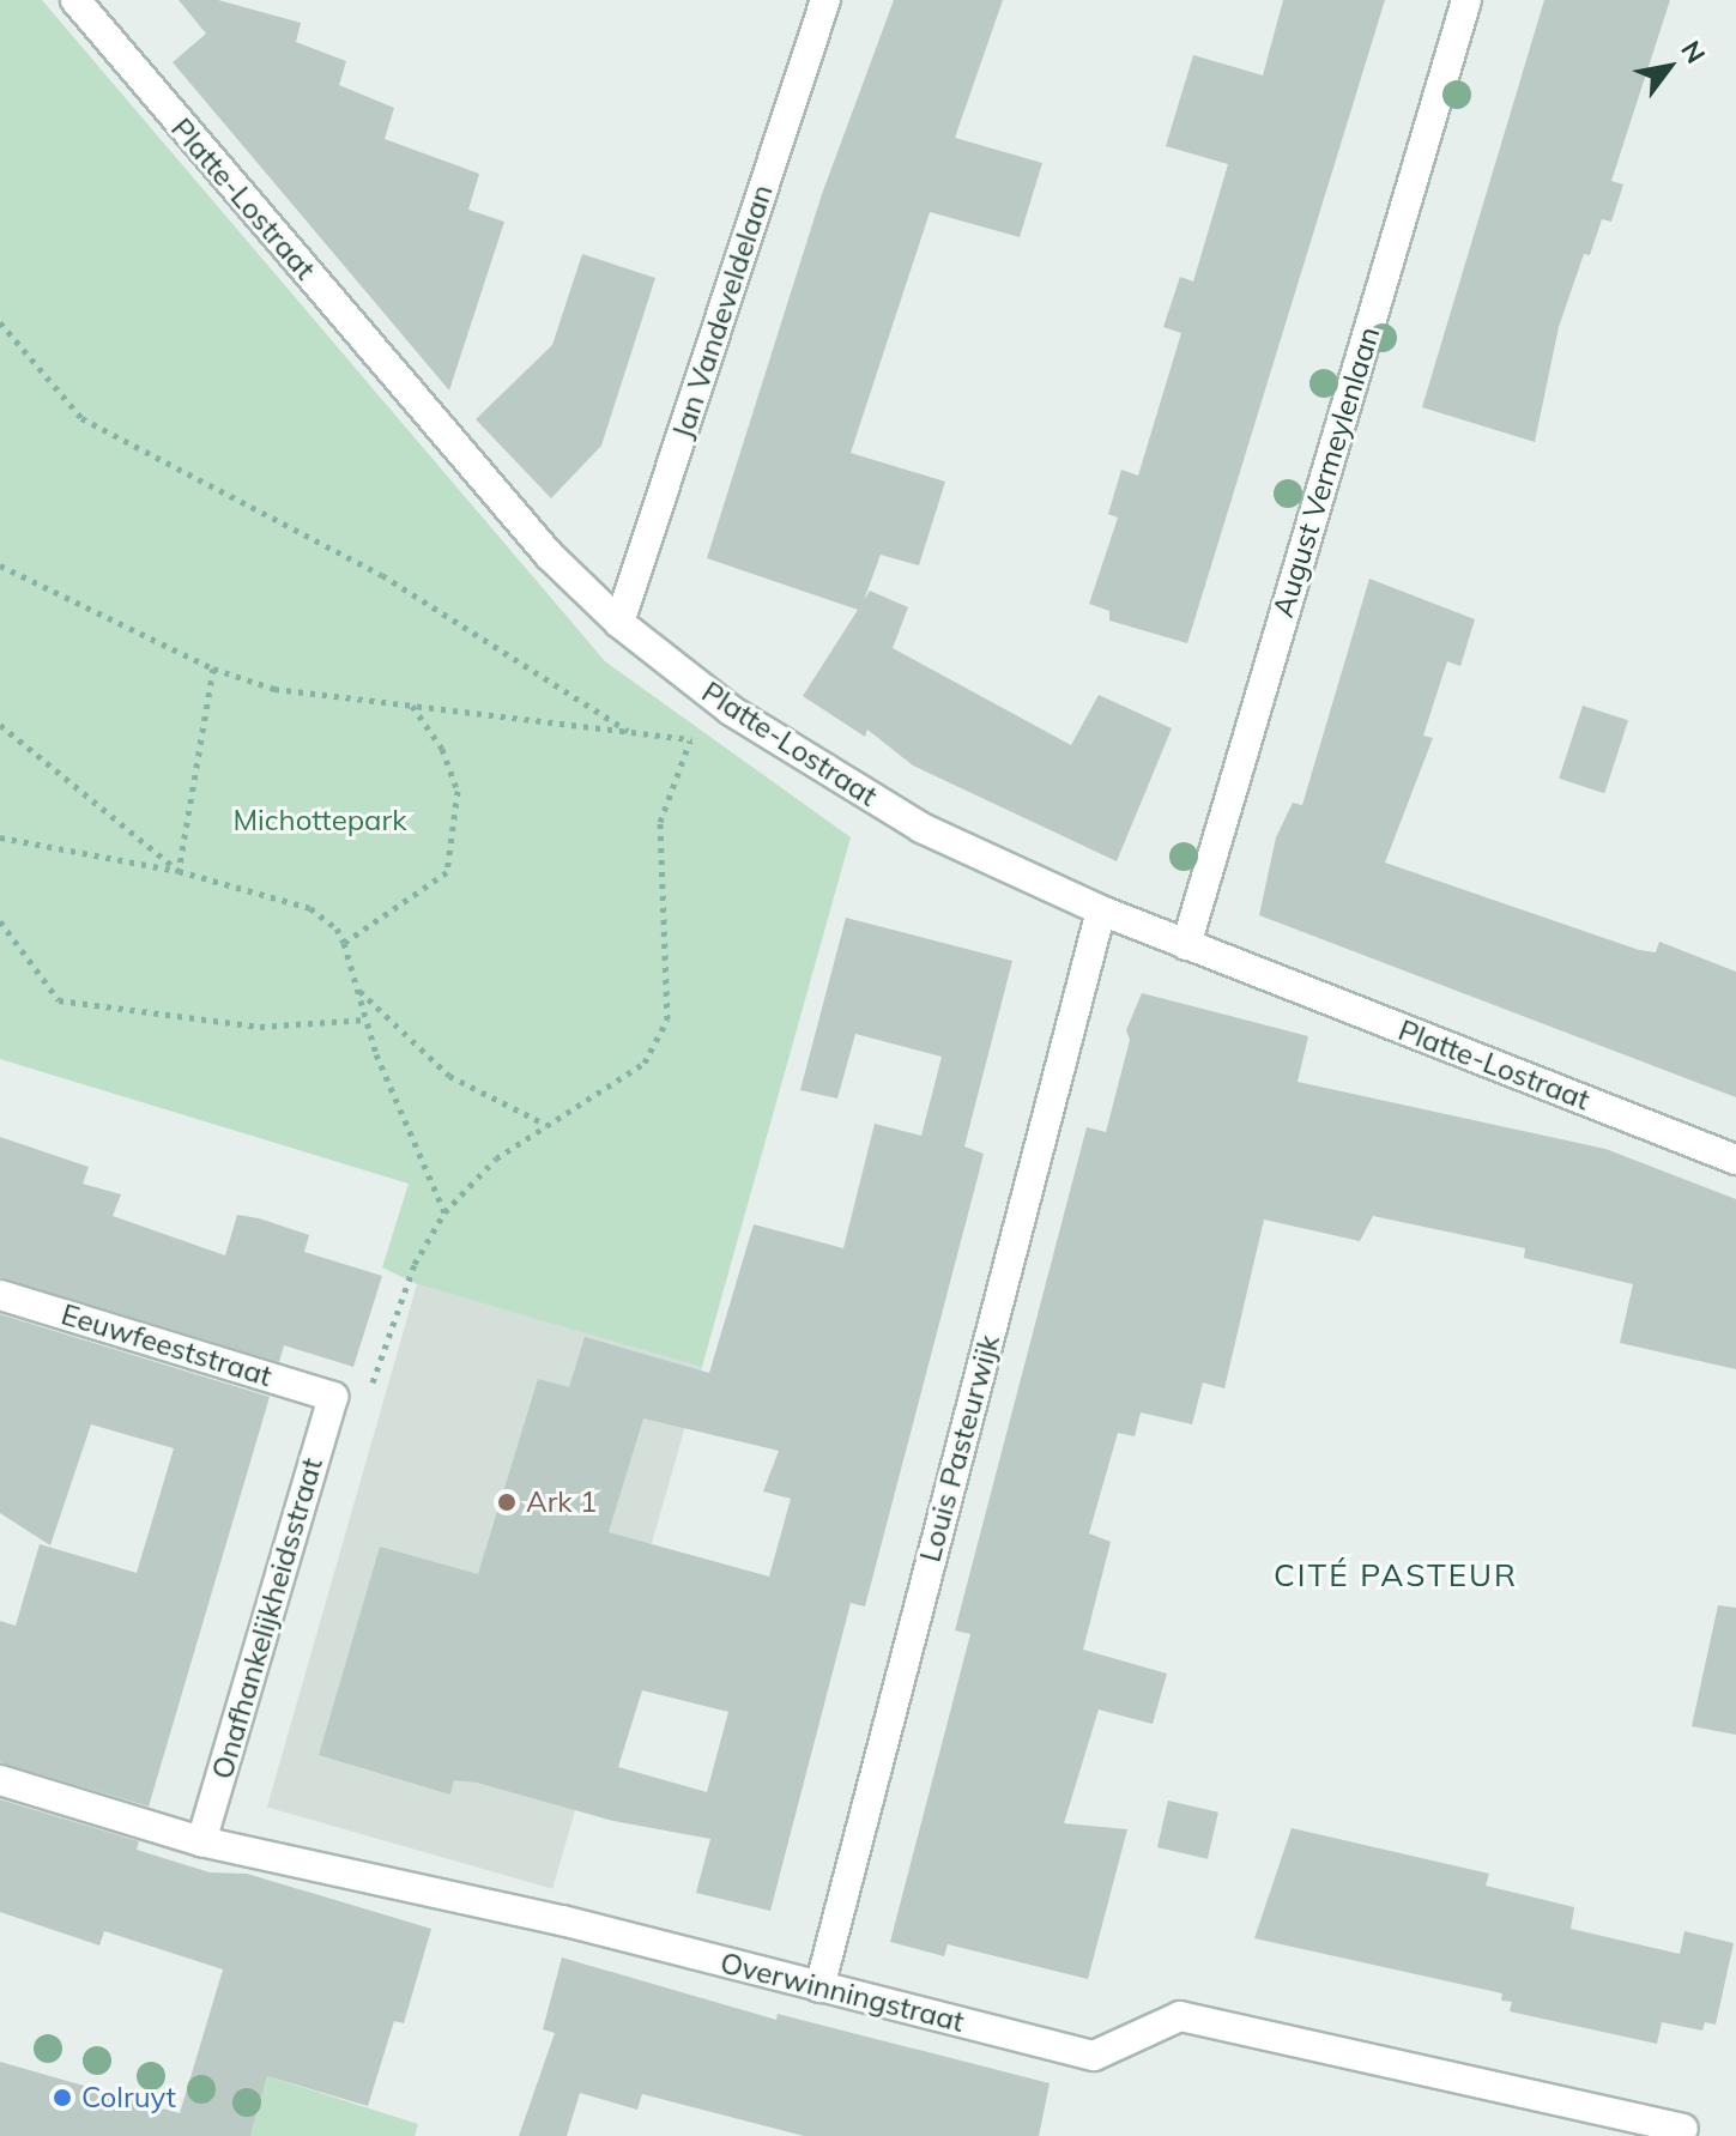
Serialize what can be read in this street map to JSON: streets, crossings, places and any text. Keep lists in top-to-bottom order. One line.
{"streets":{"street":["Platte-Lostraat","Jan Vandeveldelaan","August Vermeylenlaan","Eeuwfeeststraat","Louis Pasteurwijk","Onafhankelijkheidsstraat","Overwinningstraat"]},"crossings":[["Platte-Lostraat","Jan Vandeveldelaan"],["Platte-Lostraat","August Vermeylenlaan"],["Platte-Lostraat","Louis Pasteurwijk"],["Eeuwfeeststraat","Onafhankelijkheidsstraat"],["Louis Pasteurwijk","Overwinningstraat"],["Onafhankelijkheidsstraat","Overwinningstraat"]],"districts":["CITÉ PASTEUR"],"parks":["Michottepark"],"places":["Ark 1","Colruyt"],"north":"top right"}
